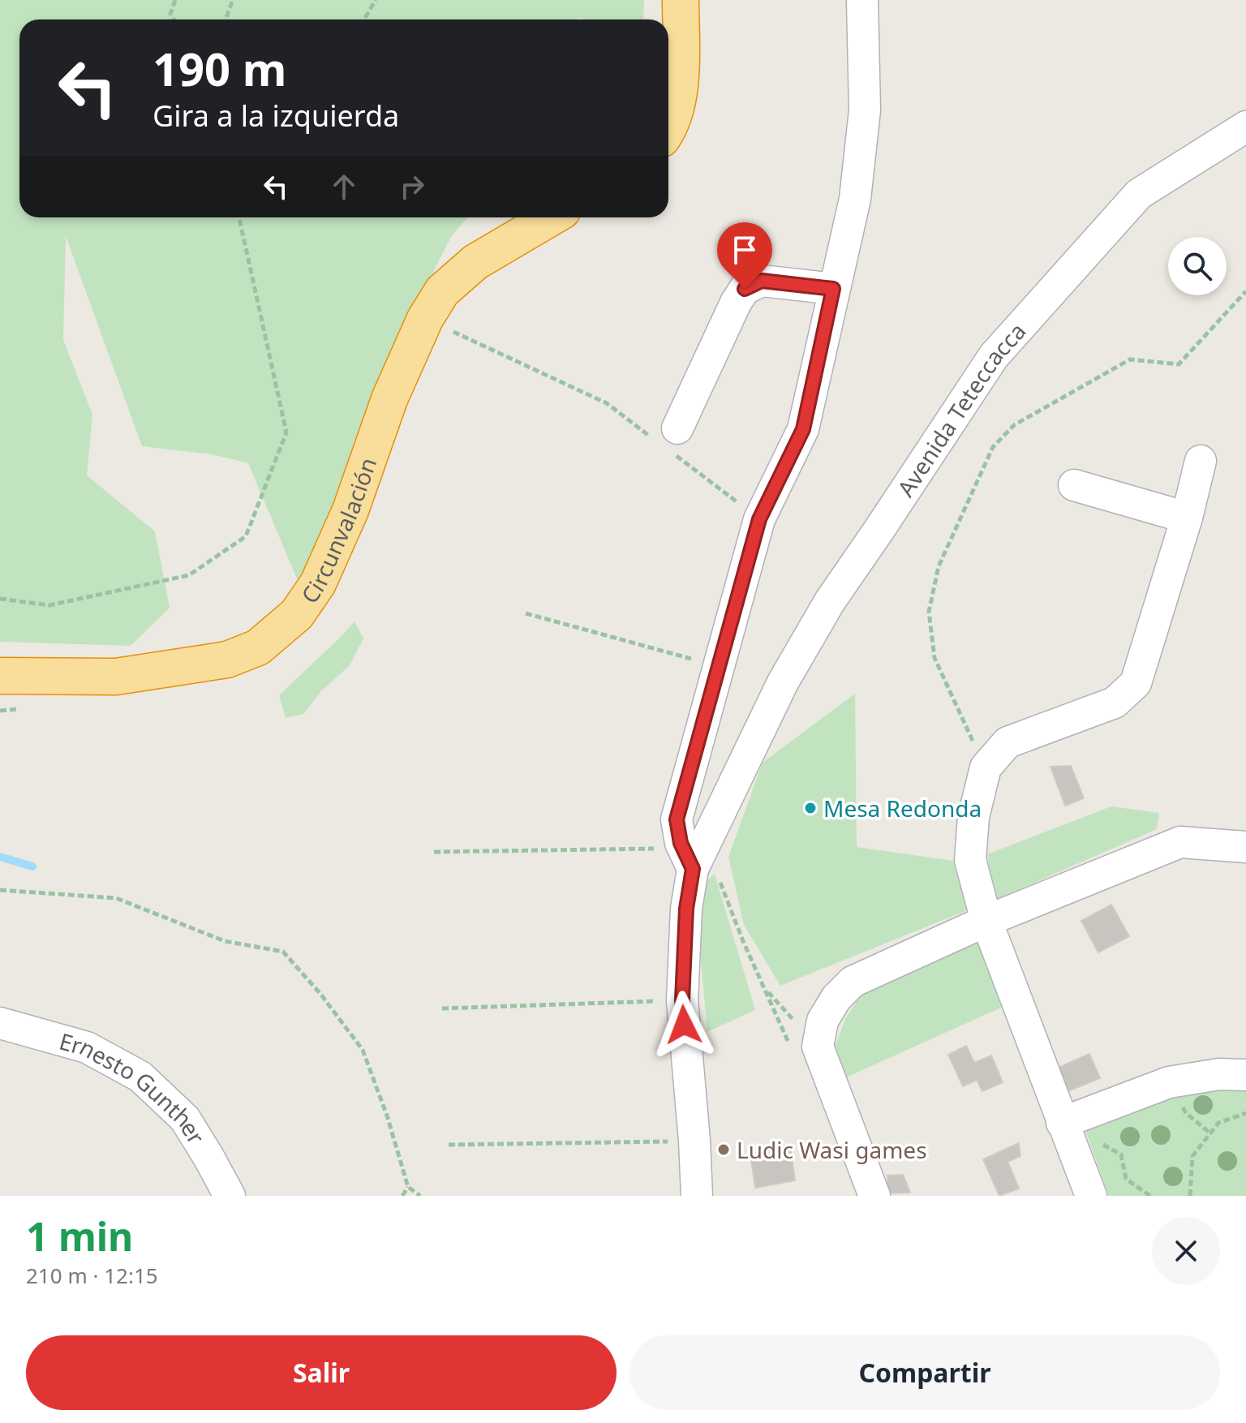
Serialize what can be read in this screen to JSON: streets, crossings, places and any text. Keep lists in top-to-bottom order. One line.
{"streets":{"highway":["Circunvalación"],"street":["Avenida Teteccacca","Ernesto Gunther"]},"places":["Mesa Redonda","Ludic Wasi games"],"page":{"turn":["190 m","Gira a la izquierda"],"heading":["1 min","210 m · 12:15"],"buttons":["Salir","Compartir"]}}
